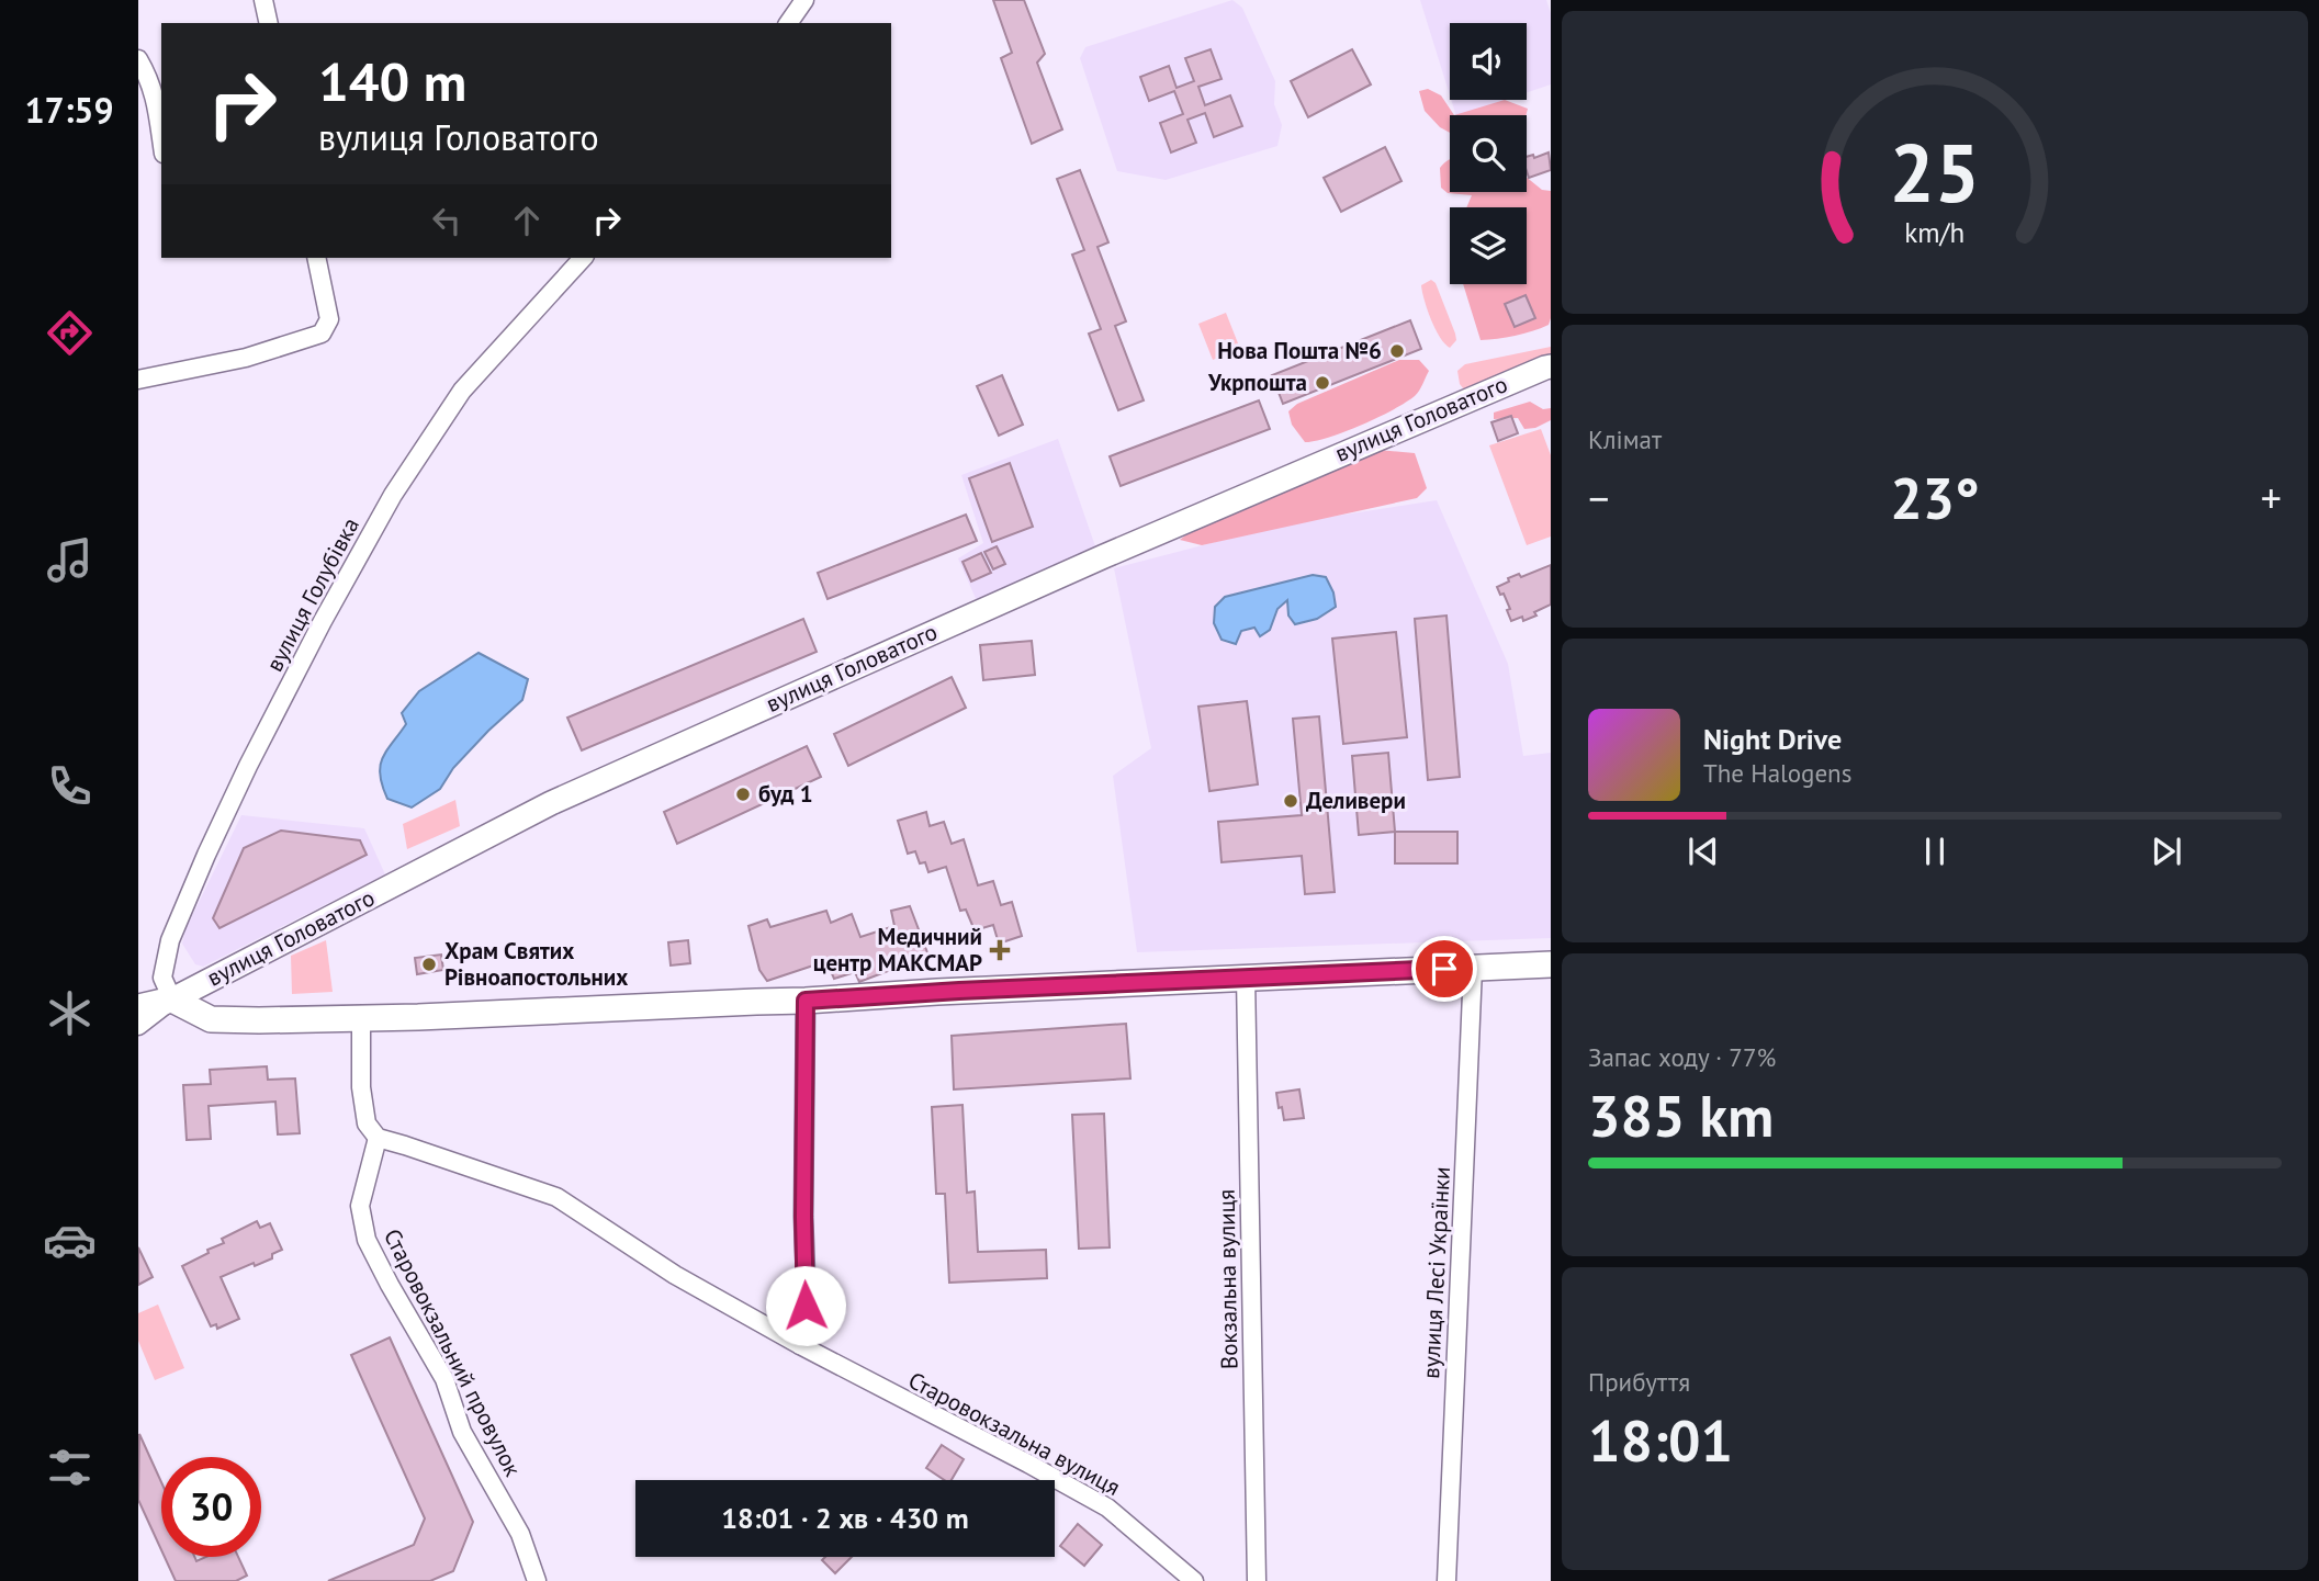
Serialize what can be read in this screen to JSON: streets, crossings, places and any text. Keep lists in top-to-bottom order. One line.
{"streets":{"main road":["вулиця Головатого"],"street":["вулиця Голубівка","вулиця Лесі Українки","Вокзальна вулиця","Старовокзальний провулок","Старовокзальна вулиця"]},"crossings":[["вулиця Головатого","вулиця Голубівка"],["вулиця Головатого","вулиця Лесі Українки"],["вулиця Головатого","Вокзальна вулиця"],["Старовокзальний провулок","Старовокзальна вулиця"]],"places":{"other":["Нова Пошта №6","Укрпошта","буд 1","Деливери","Храм Святих Рівноапостольних"],"health":["Медичний центр МАКСМАР"]},"page":{"tabs":"17:59","turn":["140 m","вулиця Головатого"],"tile":["Клімат",["Запас ходу · 77%","385 km"],["Прибуття","18:01"]],"heat":["−","23°","+"],"song":["Night Drive","The Halogens"],"limit":"30","trip":"18:01 · 2 хв · 430 m","gauge":["25","km/h"]}}
